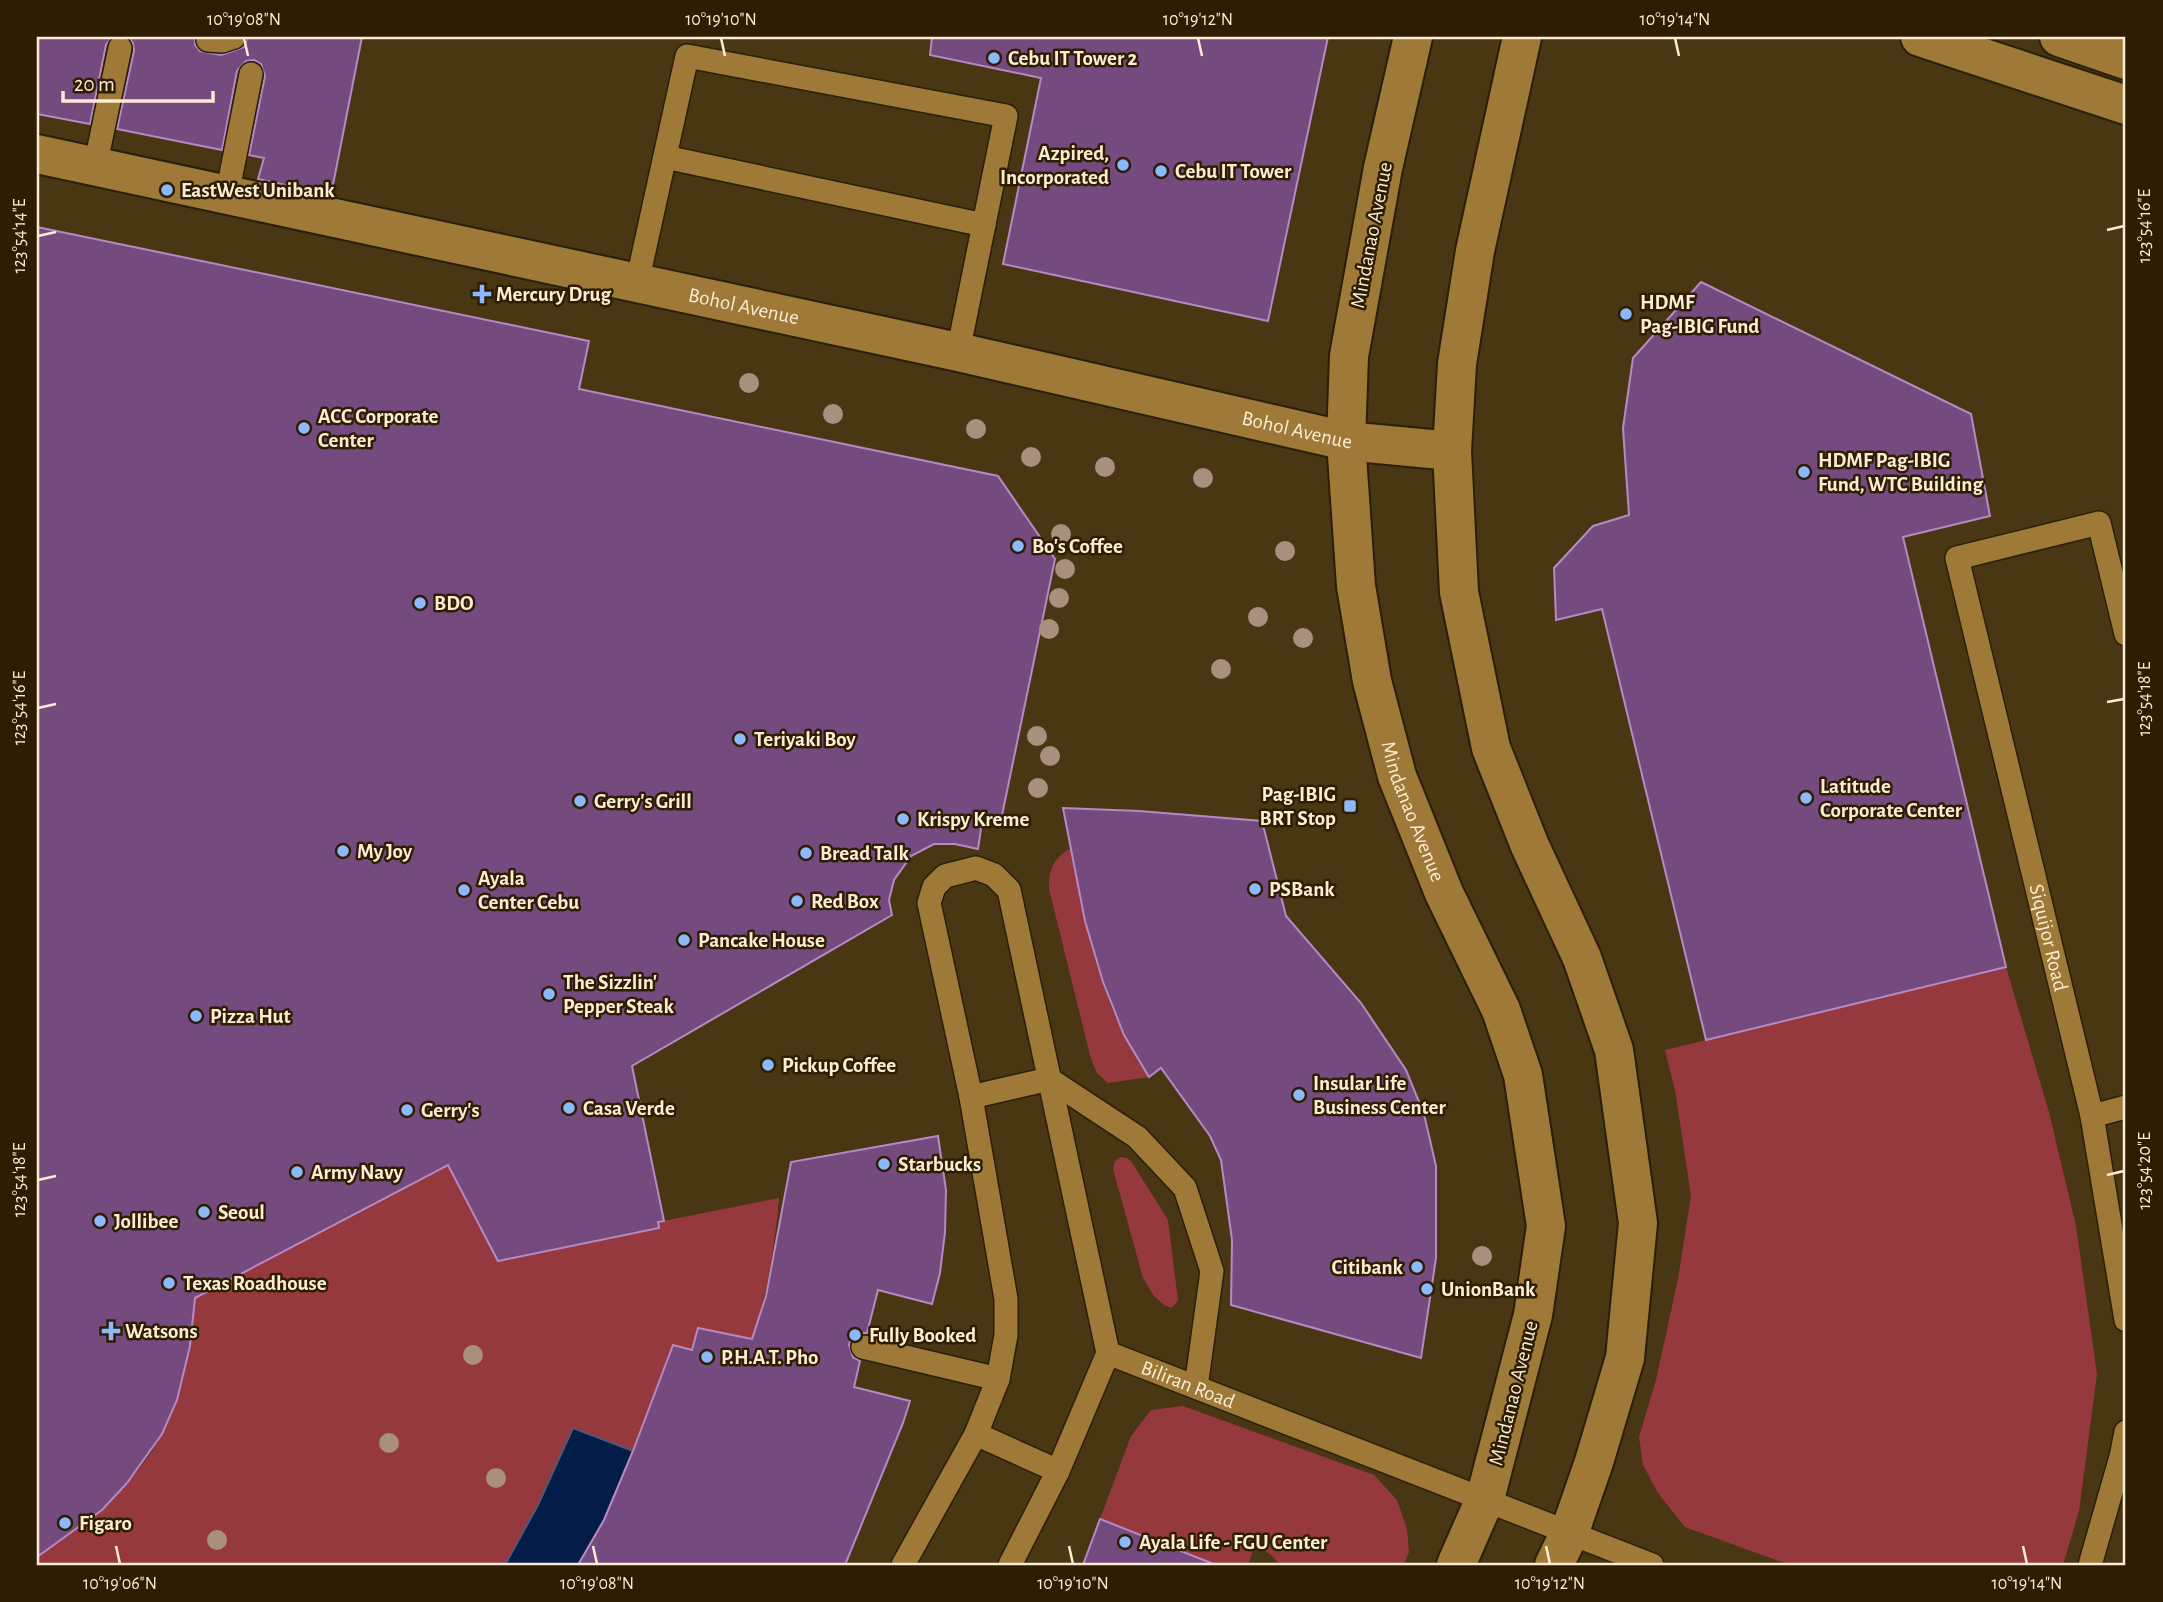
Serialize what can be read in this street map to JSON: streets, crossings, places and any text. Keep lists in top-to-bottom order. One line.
{"streets":{"street":["Mindanao Avenue","Bohol Avenue"],"lane":["Siquijor Road","Biliran Road"]},"crossings":[["Mindanao Avenue","Bohol Avenue"],["Mindanao Avenue","Biliran Road"]],"places":{"other":["Cebu IT Tower 2","Azpired, Incorporated","Cebu IT Tower","EastWest Unibank","HDMF Pag-IBIG Fund","ACC Corporate Center","HDMF Pag-IBIG Fund, WTC Building","Bo's Coffee","BDO","Teriyaki Boy","Latitude Corporate Center","Gerry's Grill","Krispy Kreme","My Joy","Bread Talk","PSBank","Ayala Center Cebu","Red Box","Pancake House","The Sizzlin' Pepper Steak","Pizza Hut","Pickup Coffee","Insular Life Business Center","Casa Verde","Gerry's","Starbucks","Army Navy","Seoul","Jollibee","Citibank","Texas Roadhouse","UnionBank","Fully Booked","P.H.A.T. Pho","Figaro","Ayala Life - FGU Center"],"health":["Mercury Drug","Watsons"],"transit":["Pag-IBIG BRT Stop"]},"scale_bar":"20 m","coordinates":["10°19'08\"N","10°19'10\"N","10°19'12\"N","10°19'14\"N","123°54'16\"E","123°54'14\"E","123°54'18\"E","123°54'20\"E","10°19'06\"N"]}
